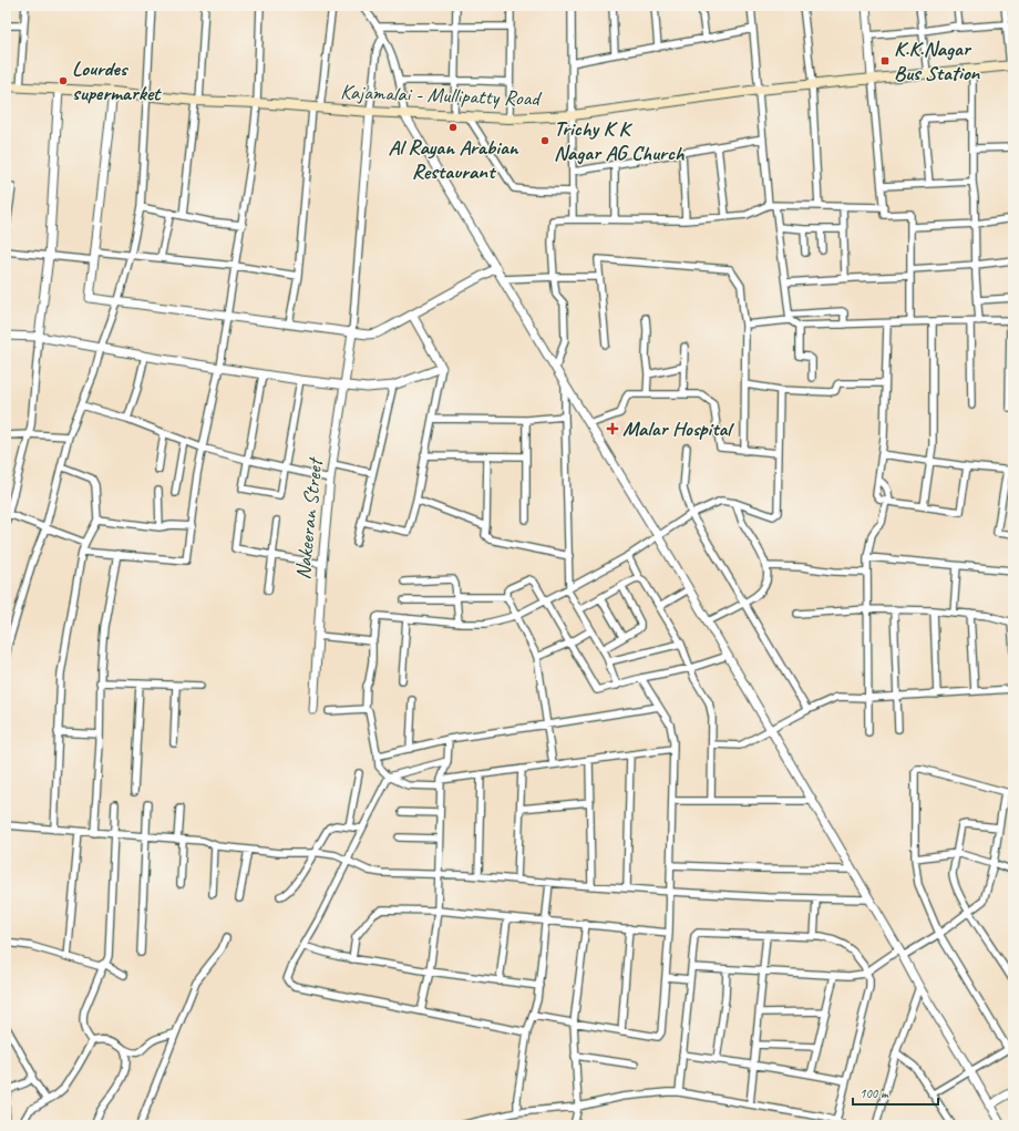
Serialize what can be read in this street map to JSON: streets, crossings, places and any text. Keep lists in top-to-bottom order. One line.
{"streets":{"main road":["Kajamalai - Mullipatty Road"],"street":["Nakeeran Street"]},"places":{"transit":["K.K.Nagar Bus Station"],"other":["Lourdes supermarket","Al Rayan Arabian Restaurant","Trichy K K Nagar AG Church"],"health":["Malar Hospital"]},"scale_bar":"100 m"}
